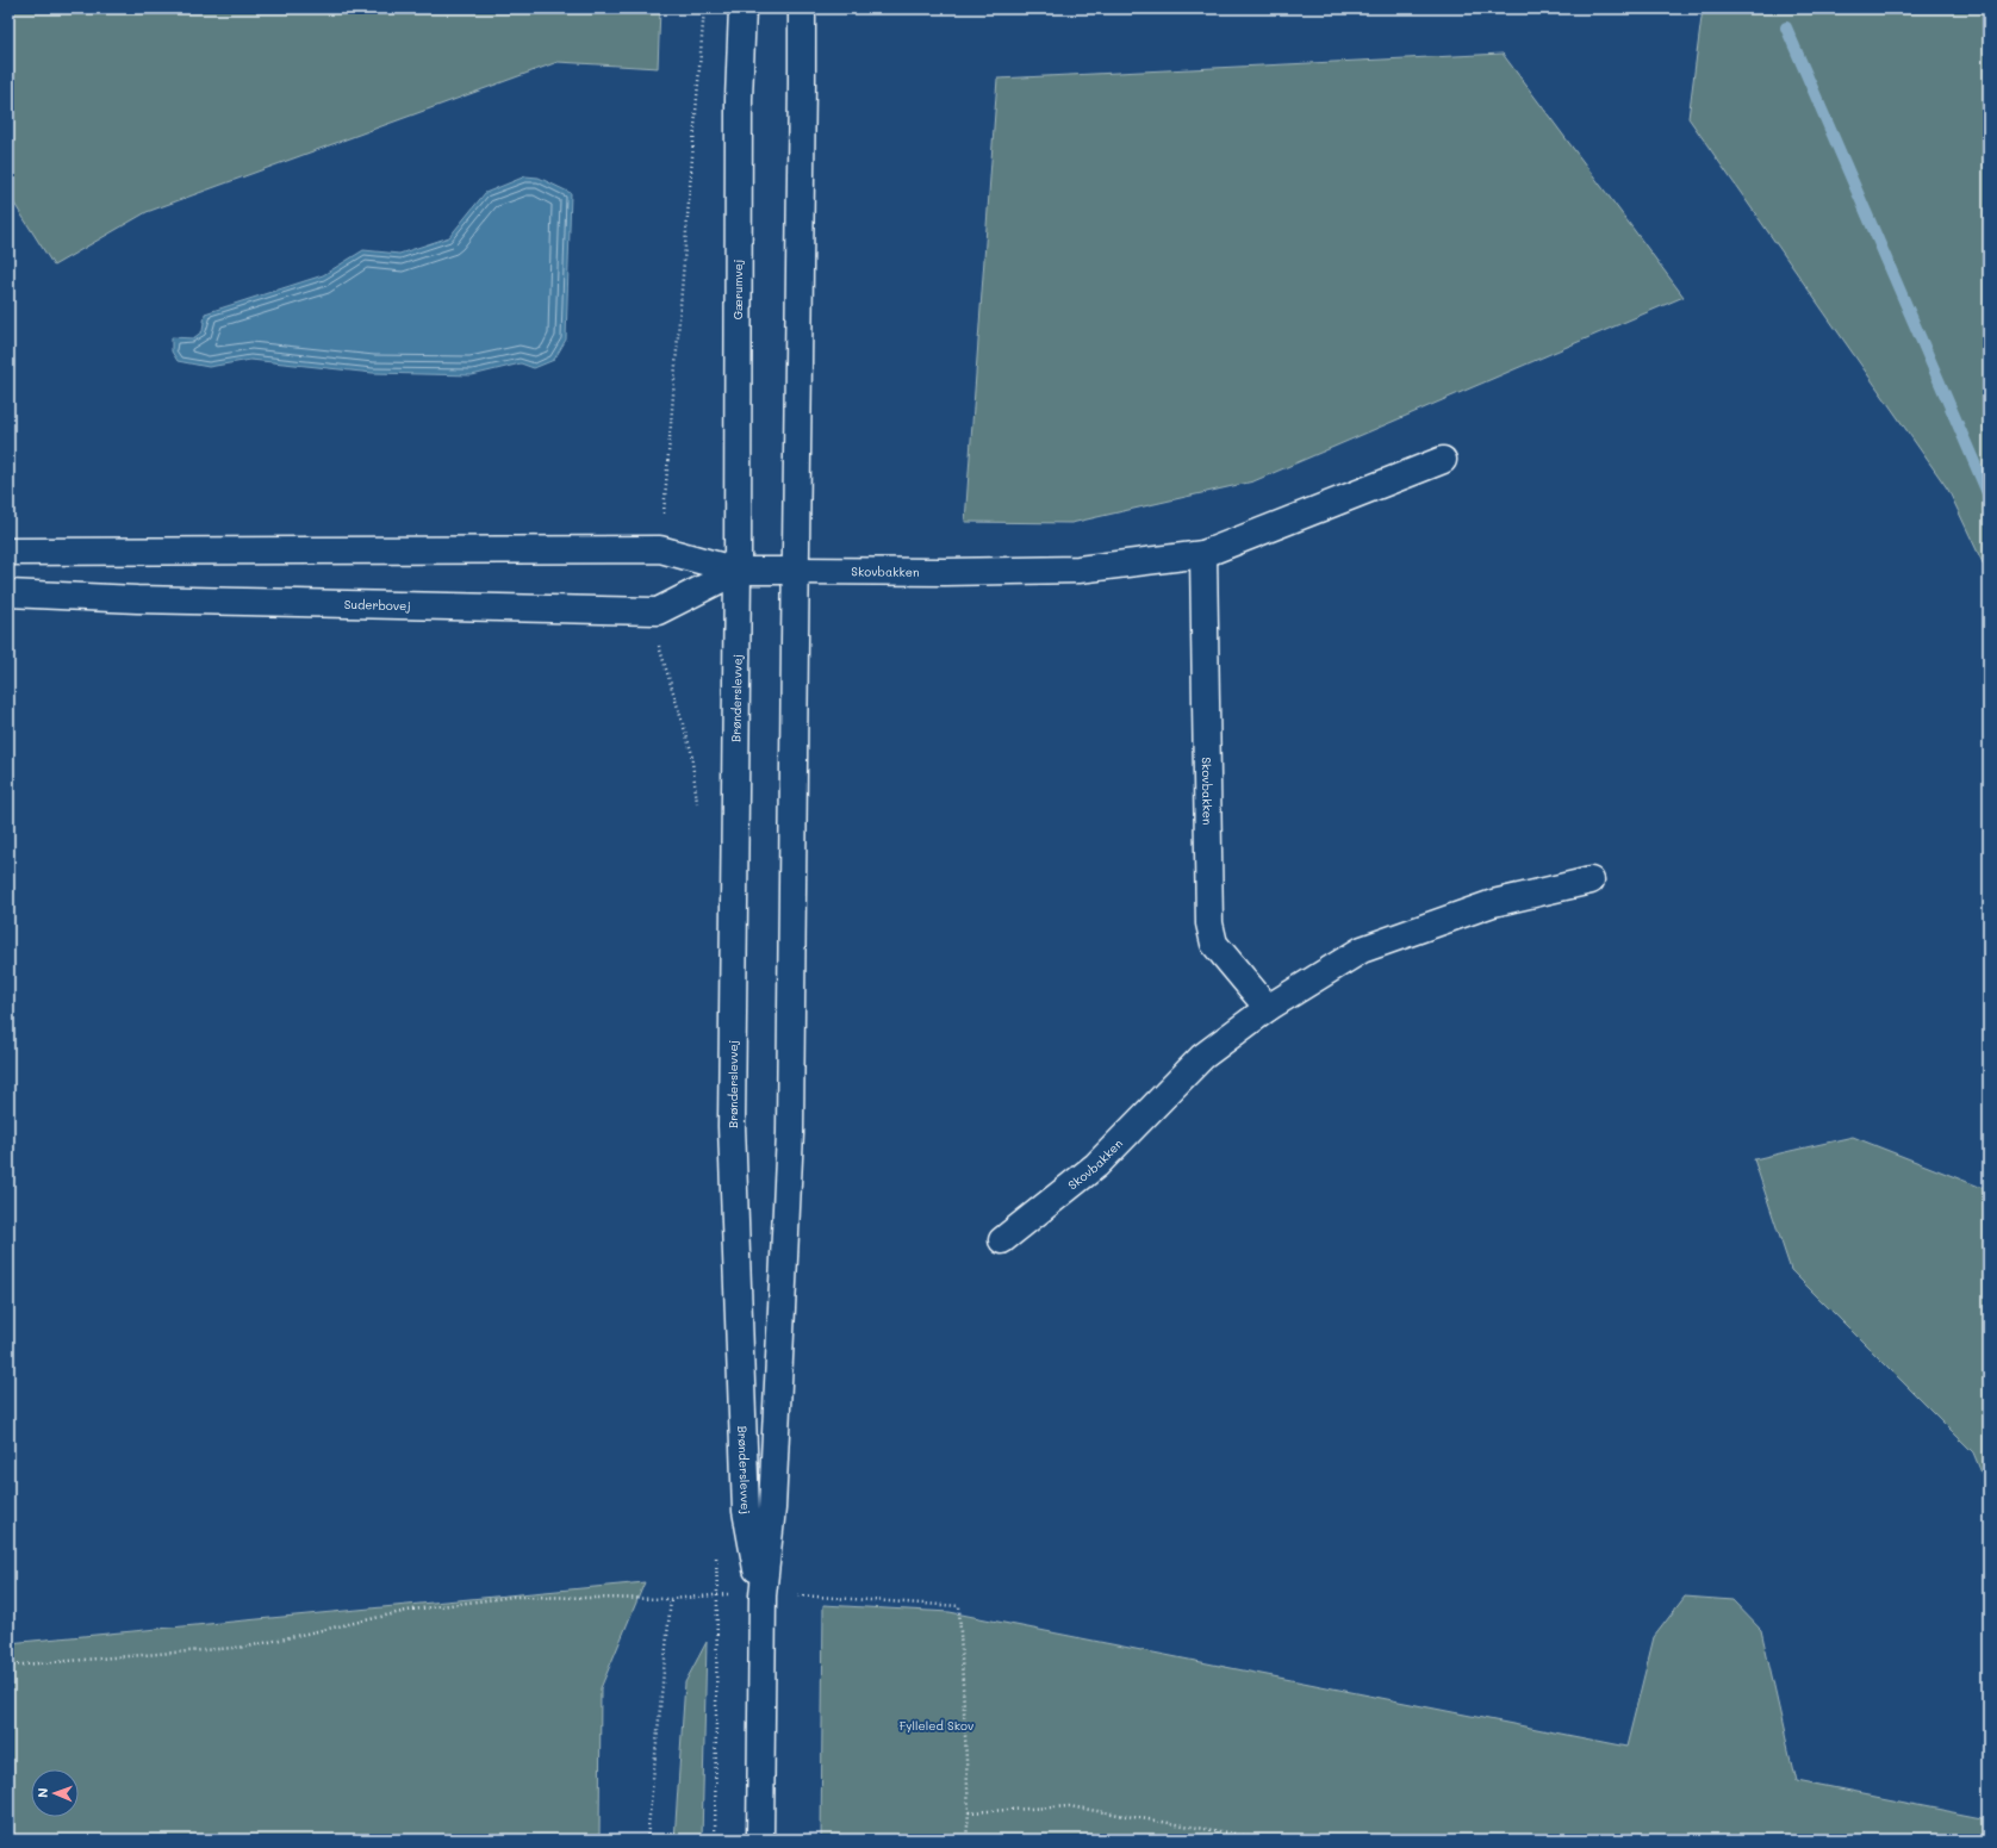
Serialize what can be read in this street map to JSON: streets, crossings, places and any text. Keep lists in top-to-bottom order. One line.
{"streets":{"main road":["Gærumvej","Skovbakken","Suderbovej","Brønderslevvej"]},"crossings":[["Gærumvej","Suderbovej"],["Gærumvej","Brønderslevvej"],["Skovbakken","Suderbovej"],["Skovbakken","Brønderslevvej"],["Suderbovej","Brønderslevvej"]],"parks":["Fylleled Skov"],"north":"left"}
